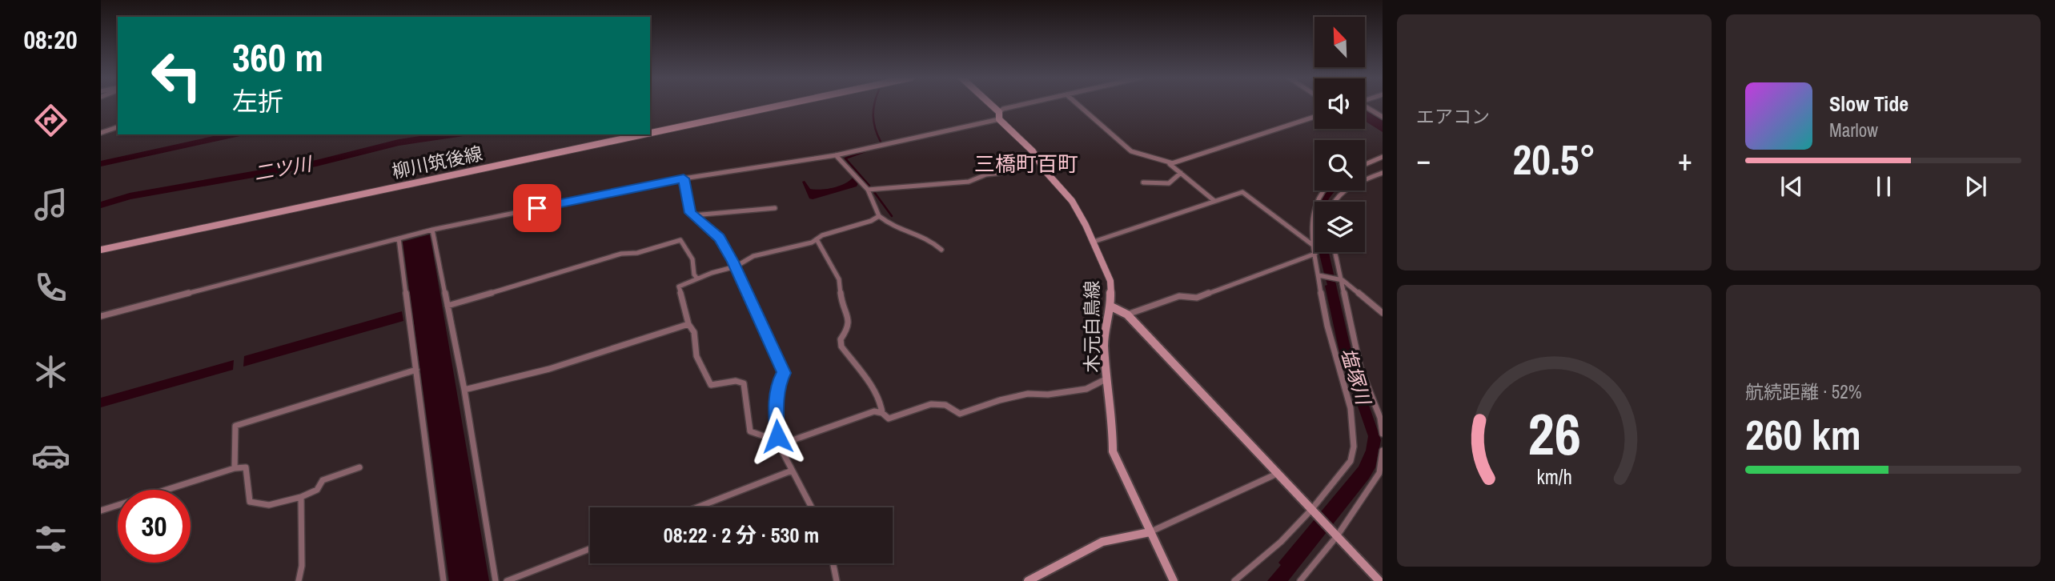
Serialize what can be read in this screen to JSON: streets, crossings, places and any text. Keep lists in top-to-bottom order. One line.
{"streets":{"main road":["柳川筑後線","木元白鳥線"]},"districts":["三橋町百町"],"water":["二ツ川","塩塚川"],"north":"top left","page":{"tabs":"08:20","tile":["エアコン",["航続距離 · 52%","260 km"]],"turn":["360 m","左折"],"song":["Slow Tide","Marlow"],"heat":["−","20.5°","+"],"limit":"30","trip":"08:22 · 2 分 · 530 m","gauge":["26","km/h"]}}
